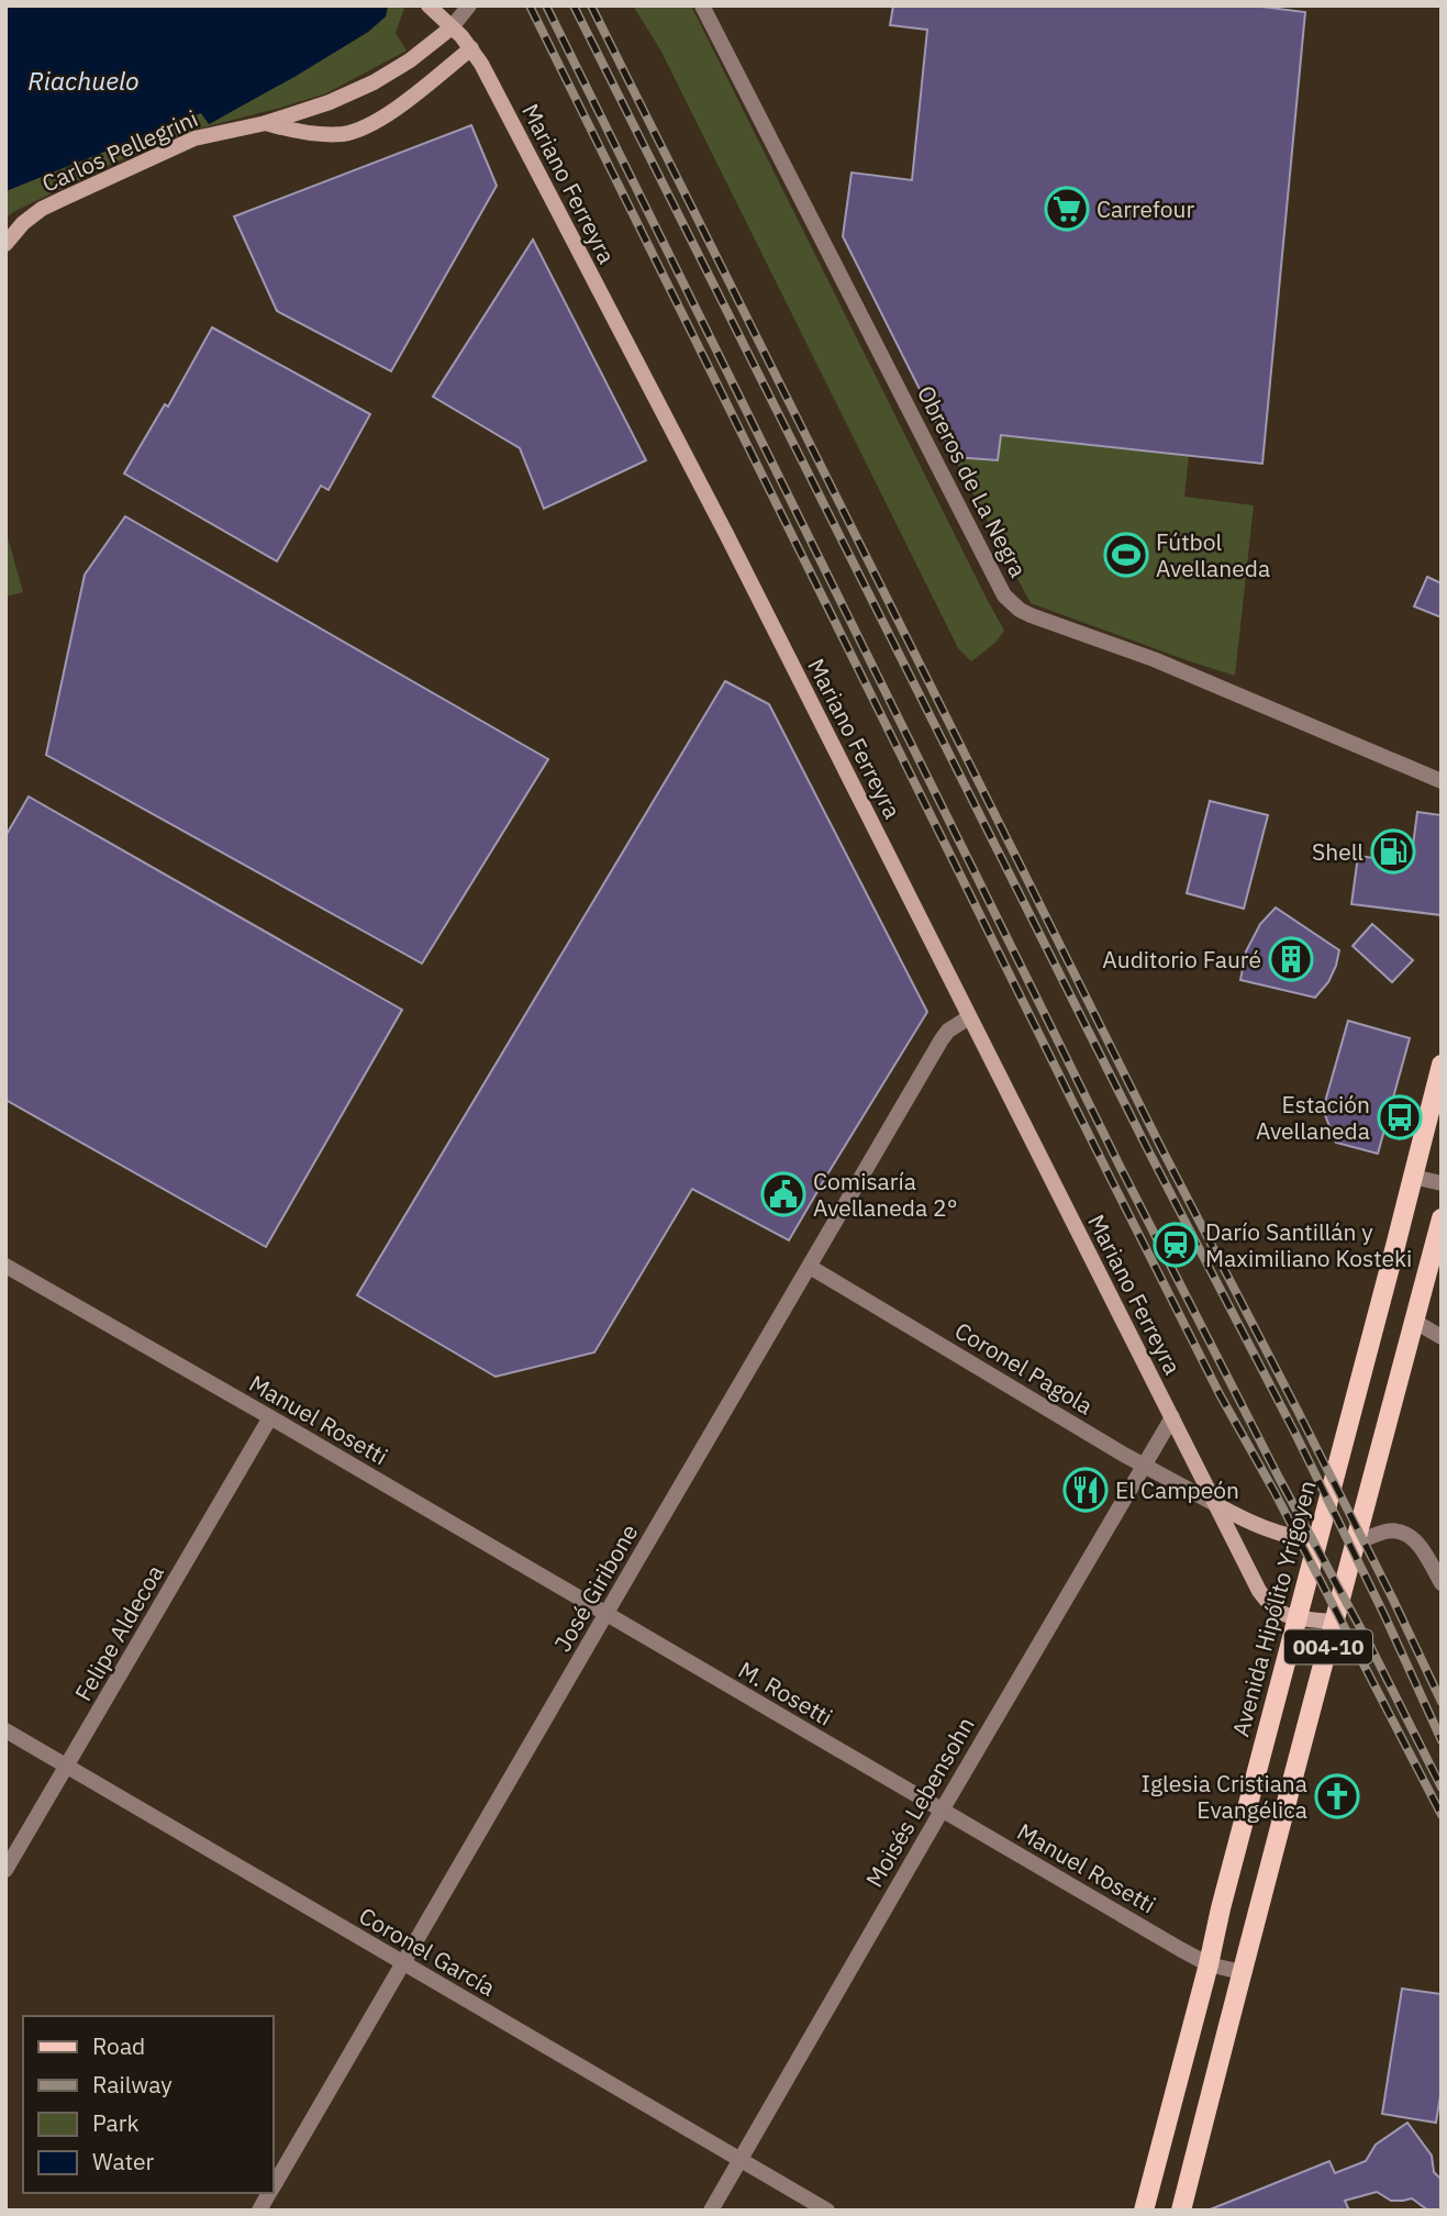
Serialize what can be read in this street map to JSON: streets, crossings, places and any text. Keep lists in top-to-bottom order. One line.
{"streets":{"main road":["Avenida Hipólito Yrigoyen","004-10"],"street":["Carlos Pellegrini","Mariano Ferreyra","Obreros de La Negra","Coronel Pagola","Manuel Rosetti","José Giribone","Felipe Aldecoa","M. Rosetti","Moisés Lebensohn","Coronel García"]},"crossings":[["Carlos Pellegrini","Mariano Ferreyra"],["Mariano Ferreyra","Coronel Pagola"],["Mariano Ferreyra","José Giribone"],["Mariano Ferreyra","Avenida Hipólito Yrigoyen"],["Mariano Ferreyra","004-10"],["Mariano Ferreyra","Moisés Lebensohn"],["Coronel Pagola","José Giribone"],["Coronel Pagola","Moisés Lebensohn"],["Manuel Rosetti","José Giribone"],["Manuel Rosetti","Avenida Hipólito Yrigoyen"],["Manuel Rosetti","Felipe Aldecoa"],["Manuel Rosetti","M. Rosetti"],["Manuel Rosetti","Moisés Lebensohn"],["José Giribone","M. Rosetti"],["José Giribone","Coronel García"],["Felipe Aldecoa","Coronel García"],["M. Rosetti","Moisés Lebensohn"],["Moisés Lebensohn","Coronel García"]],"water":["Riachuelo"],"places":{"supermarket":["Carrefour"],"sports":["Fútbol Avellaneda"],"fuel station":["Shell"],"building":["Auditorio Fauré"],"bus stop":["Estación Avellaneda"],"public building":["Comisaría Avellaneda 2°"],"station":["Darío Santillán y Maximiliano Kosteki"],"restaurant":["El Campeón"],"church":["Iglesia Cristiana Evangélica"]},"legend":["Road","Railway","Park","Water"]}
